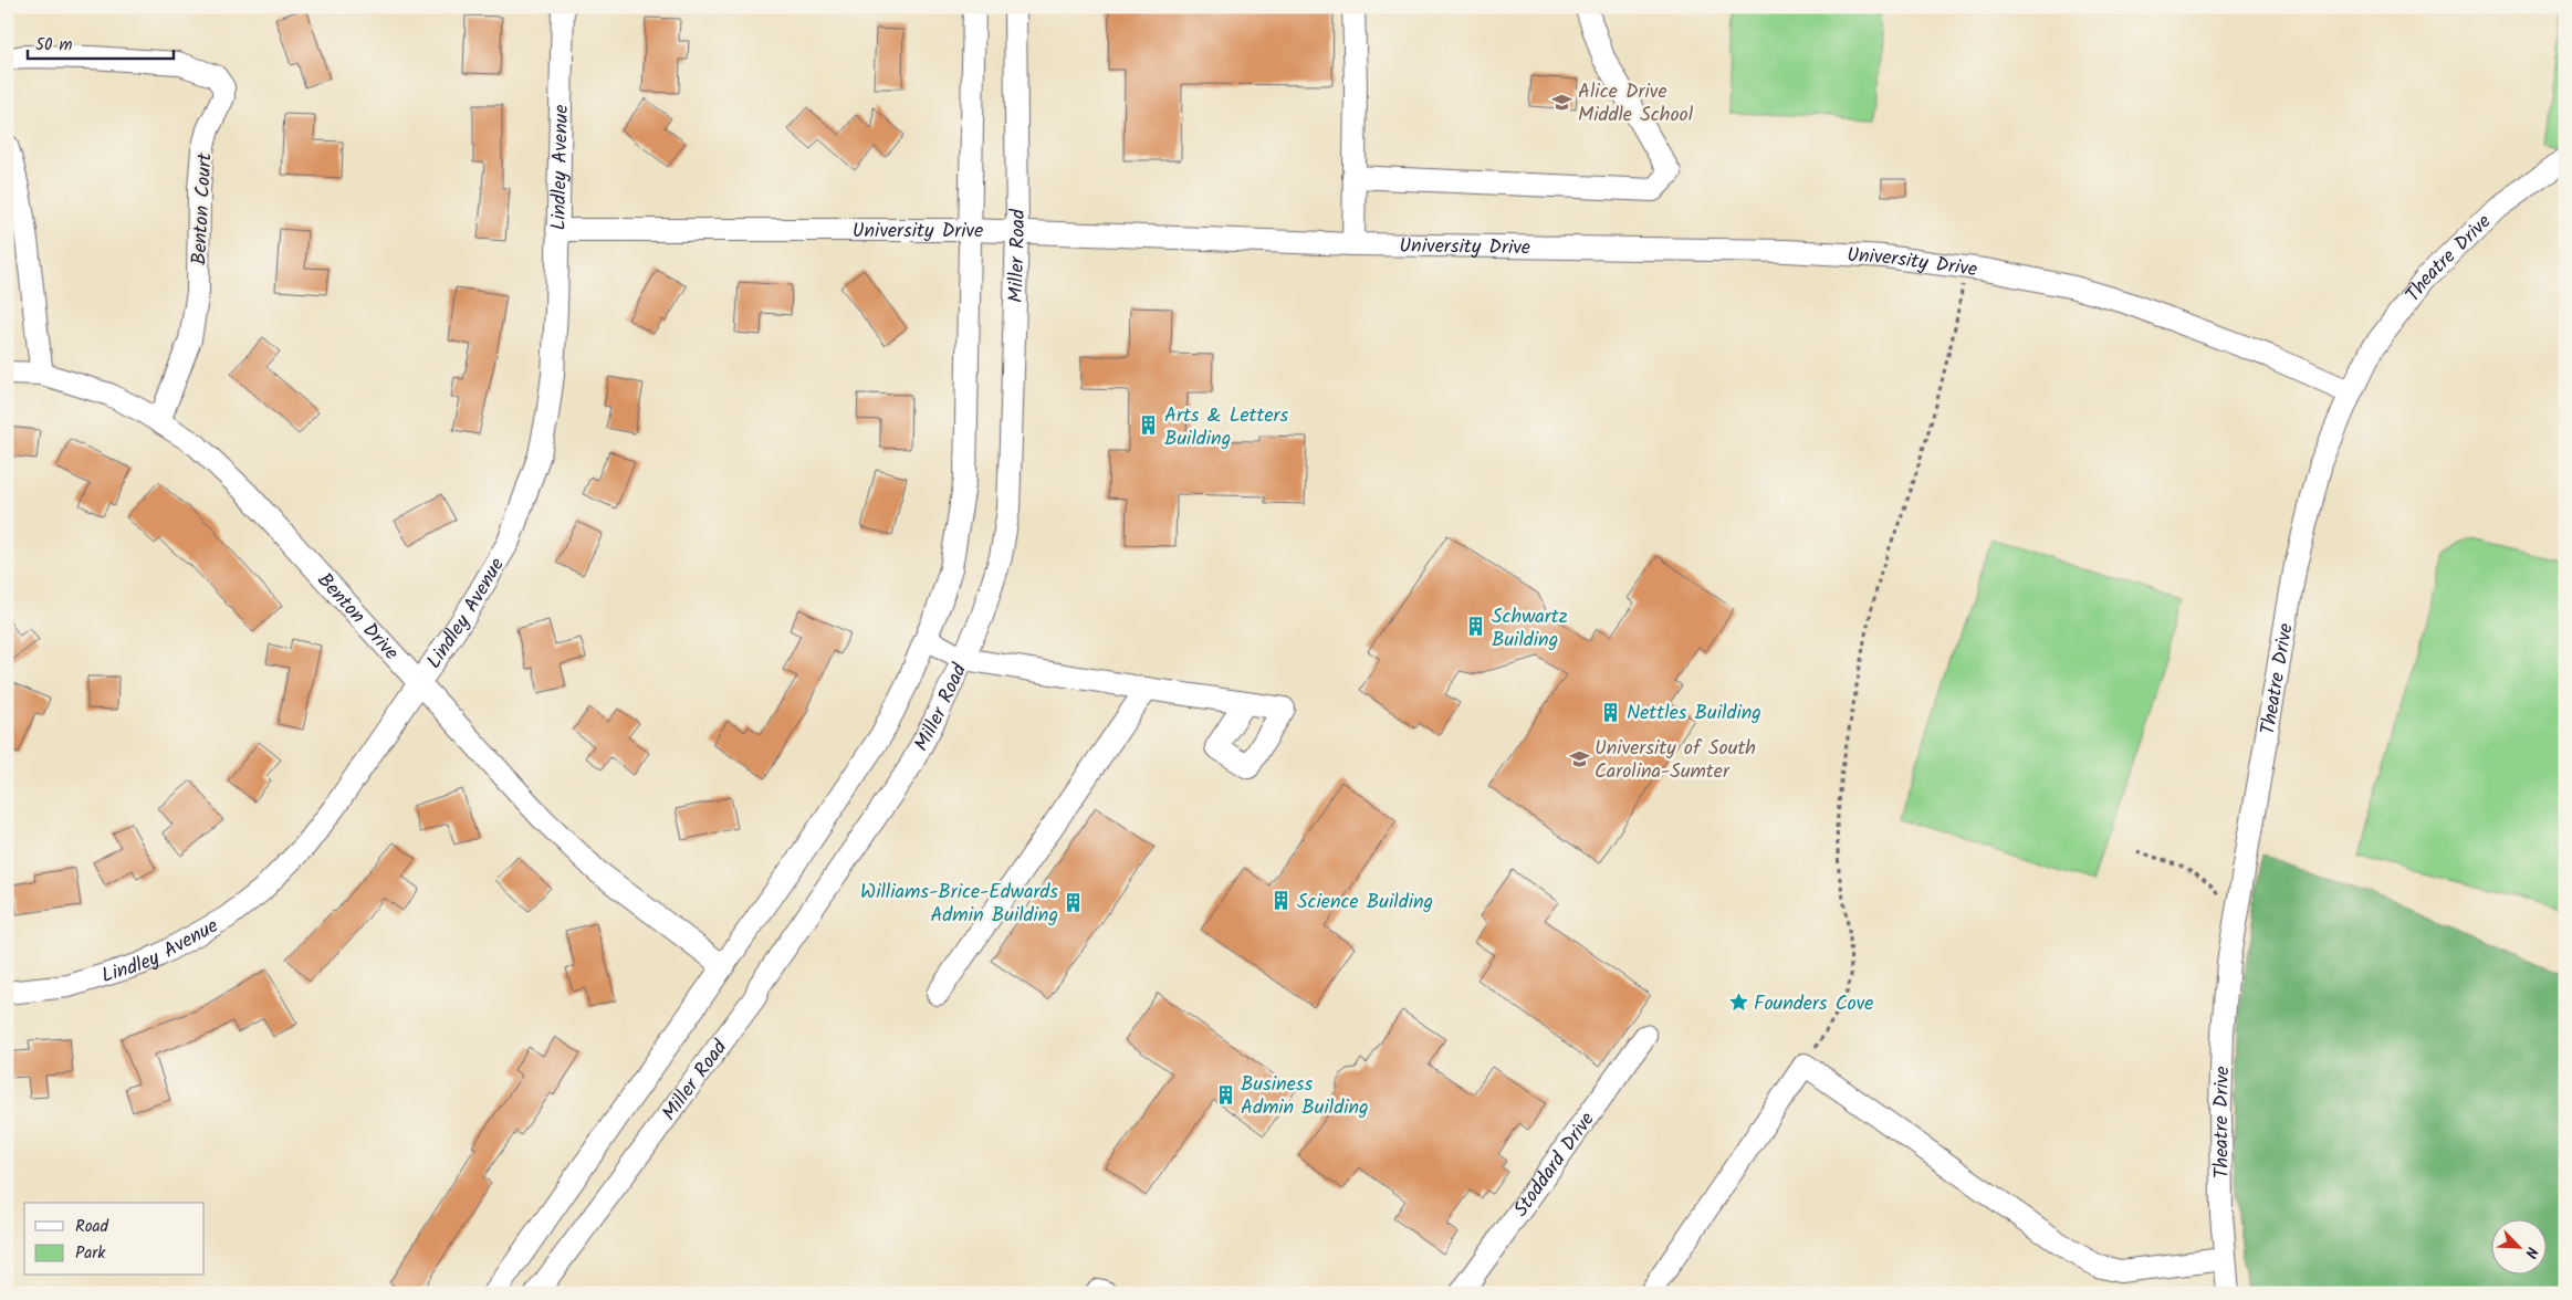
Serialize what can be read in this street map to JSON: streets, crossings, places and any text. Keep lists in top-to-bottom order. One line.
{"streets":{"street":["Lindley Avenue","Benton Court","University Drive","Miller Road","Theatre Drive","Benton Drive","Stoddard Drive"]},"crossings":[["Lindley Avenue","University Drive"],["Lindley Avenue","Benton Drive"],["Benton Court","Benton Drive"],["University Drive","Miller Road"],["University Drive","Theatre Drive"],["Miller Road","Benton Drive"]],"places":{"school or university":["Alice Drive Middle School","University of South Carolina-Sumter"],"building":["Arts & Letters Building","Schwartz Building","Nettles Building","Science Building","Williams-Brice-Edwards Admin Building","Business Admin Building"],"place":["Founders Cove"]},"legend":["Road","Park"],"scale_bar":"50 m","north":"bottom right"}
